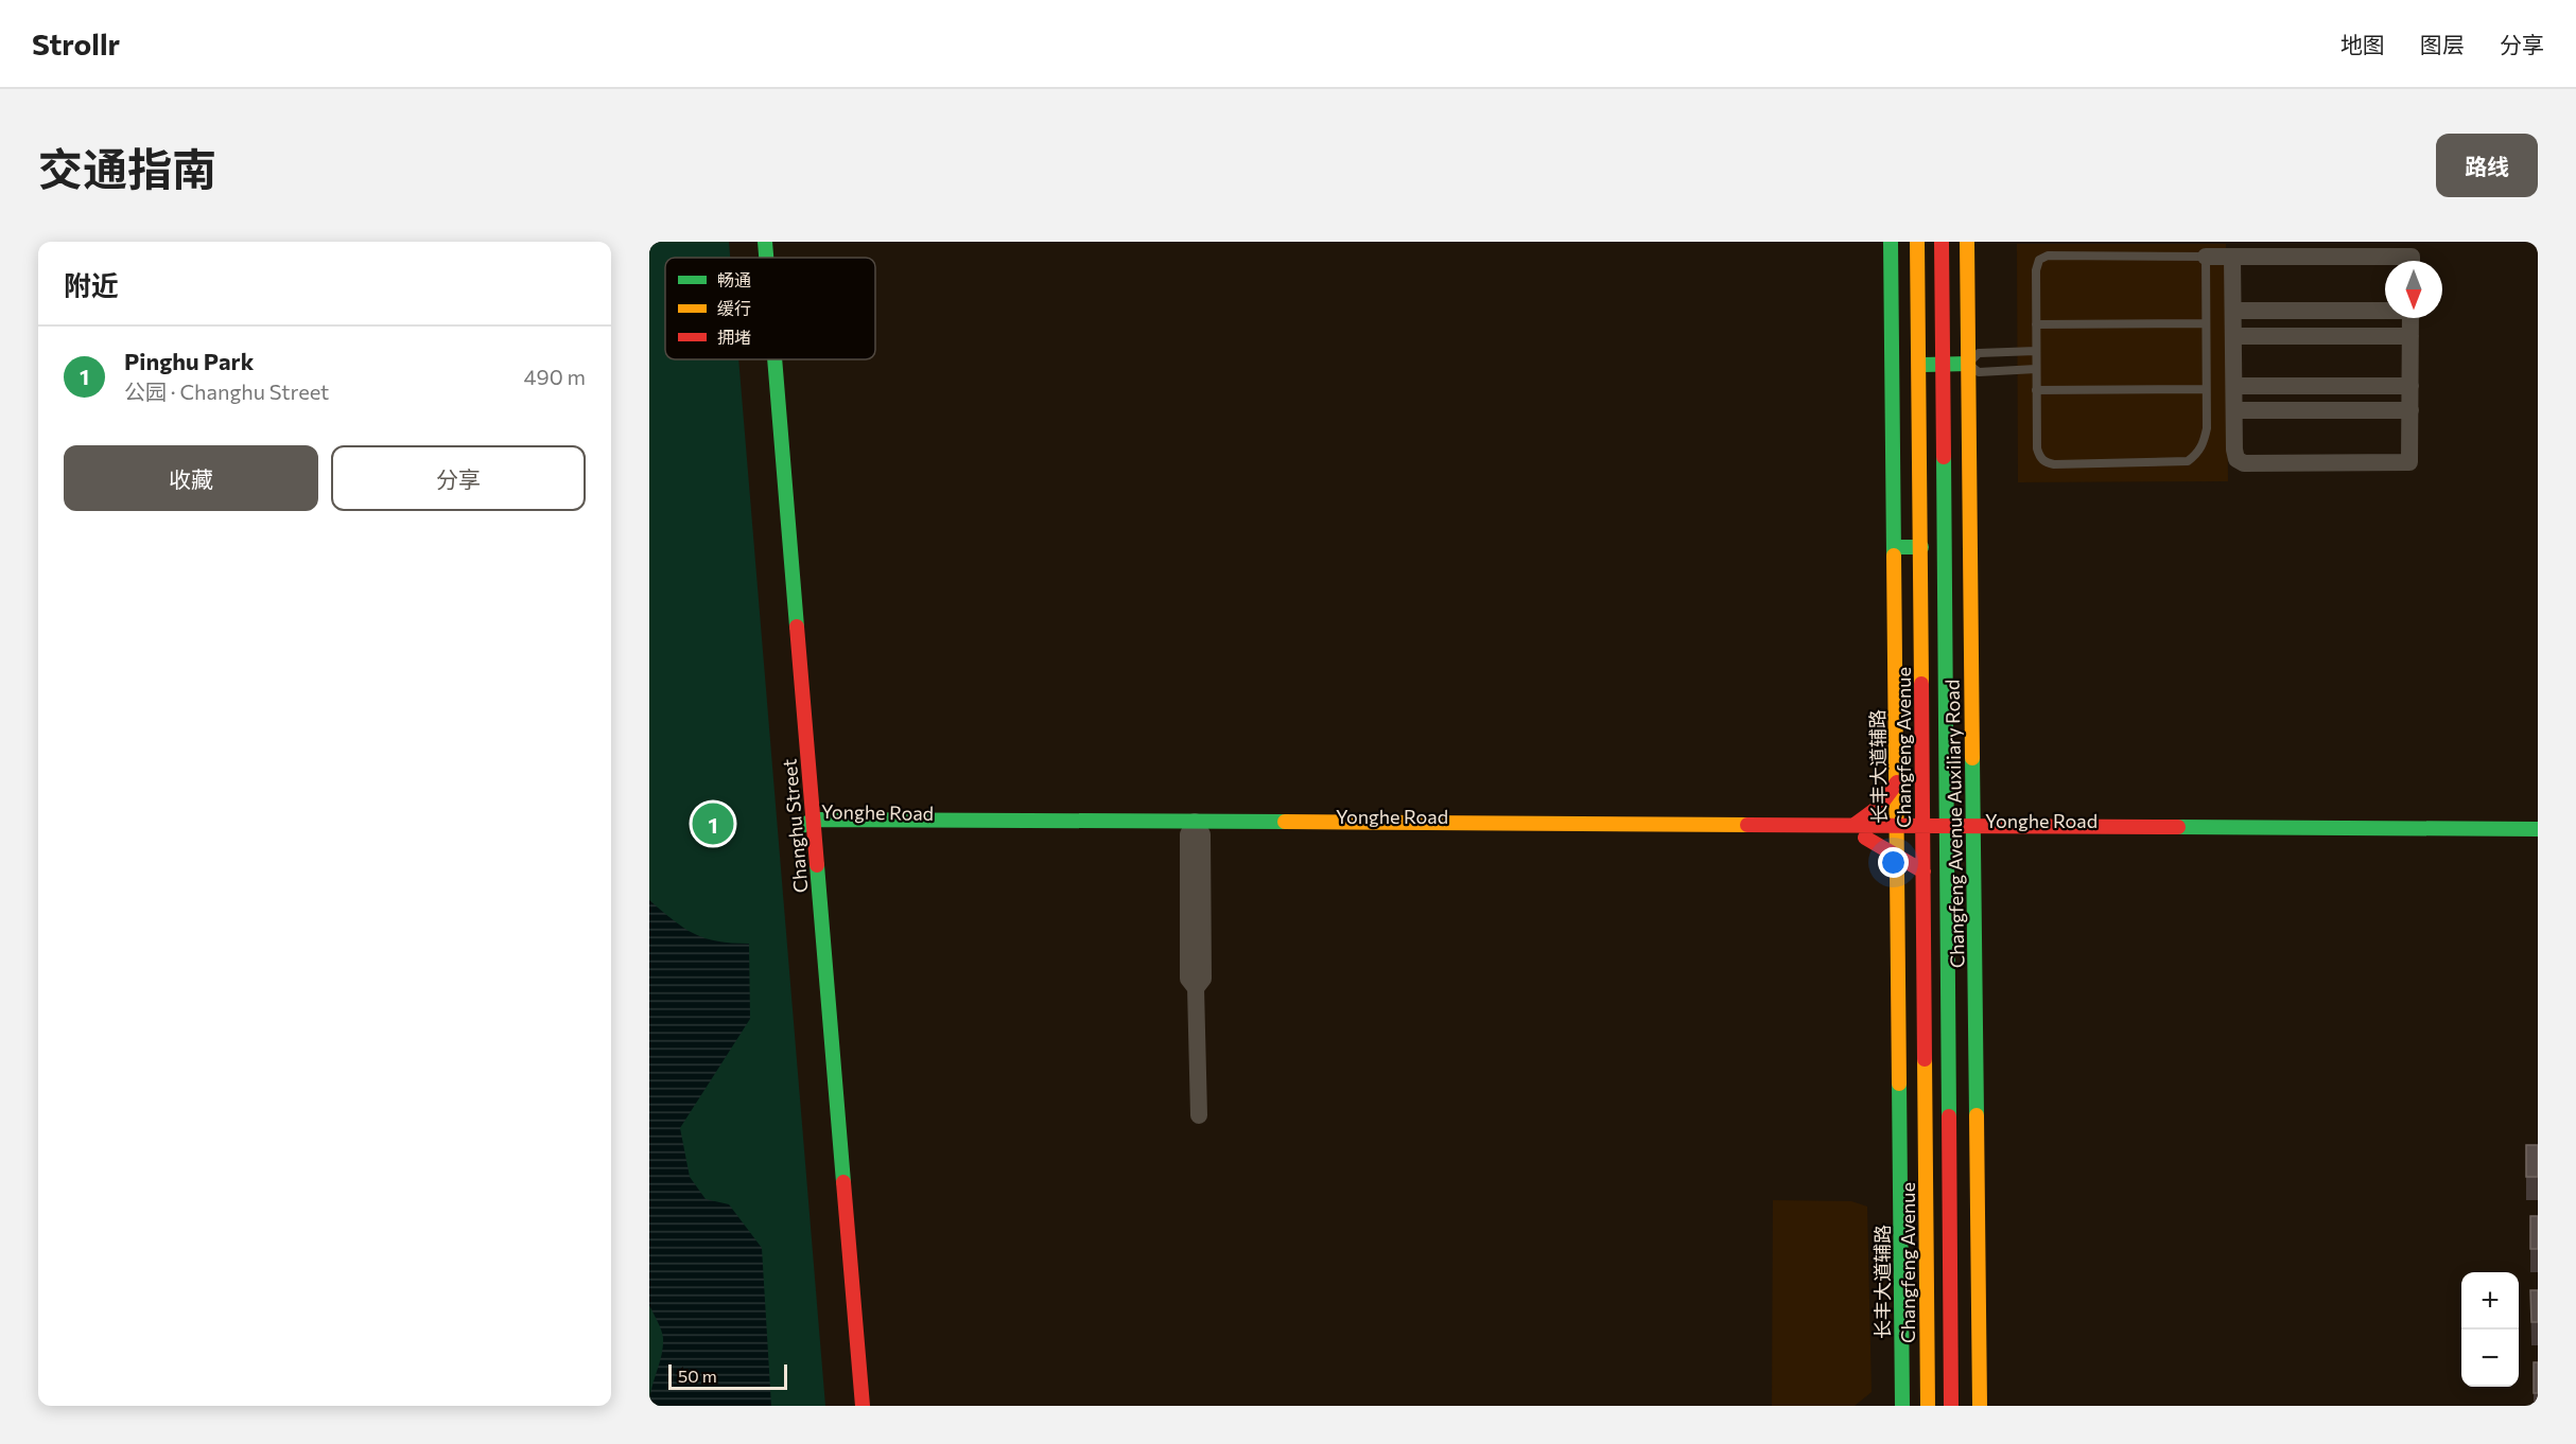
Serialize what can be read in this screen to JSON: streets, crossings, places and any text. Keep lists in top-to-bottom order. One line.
{"streets":{"main road":["Changfeng Avenue","长丰大道辅路","Yonghe Road","Changfeng Avenue Auxiliary Road","Changhu Street"]},"crossings":[["Changfeng Avenue","Yonghe Road"],["长丰大道辅路","Yonghe Road"],["Yonghe Road","Changfeng Avenue Auxiliary Road"],["Yonghe Road","Changhu Street"]],"legend":["畅通","缓行","拥堵"],"scale_bar":"50 m","north":"bottom","page":{"header":"Strollr","nav":["地图","图层","分享"],"title":"交通指南","buttons":["路线",["收藏","分享"]],"heading":"附近","list":[{"mark":"1","name":"Pinghu Park","note":"公园 · Changhu Street","value":"490 m"}],"pins":"1","map_buttons":["+","−"],"scale":"50 m"}}
